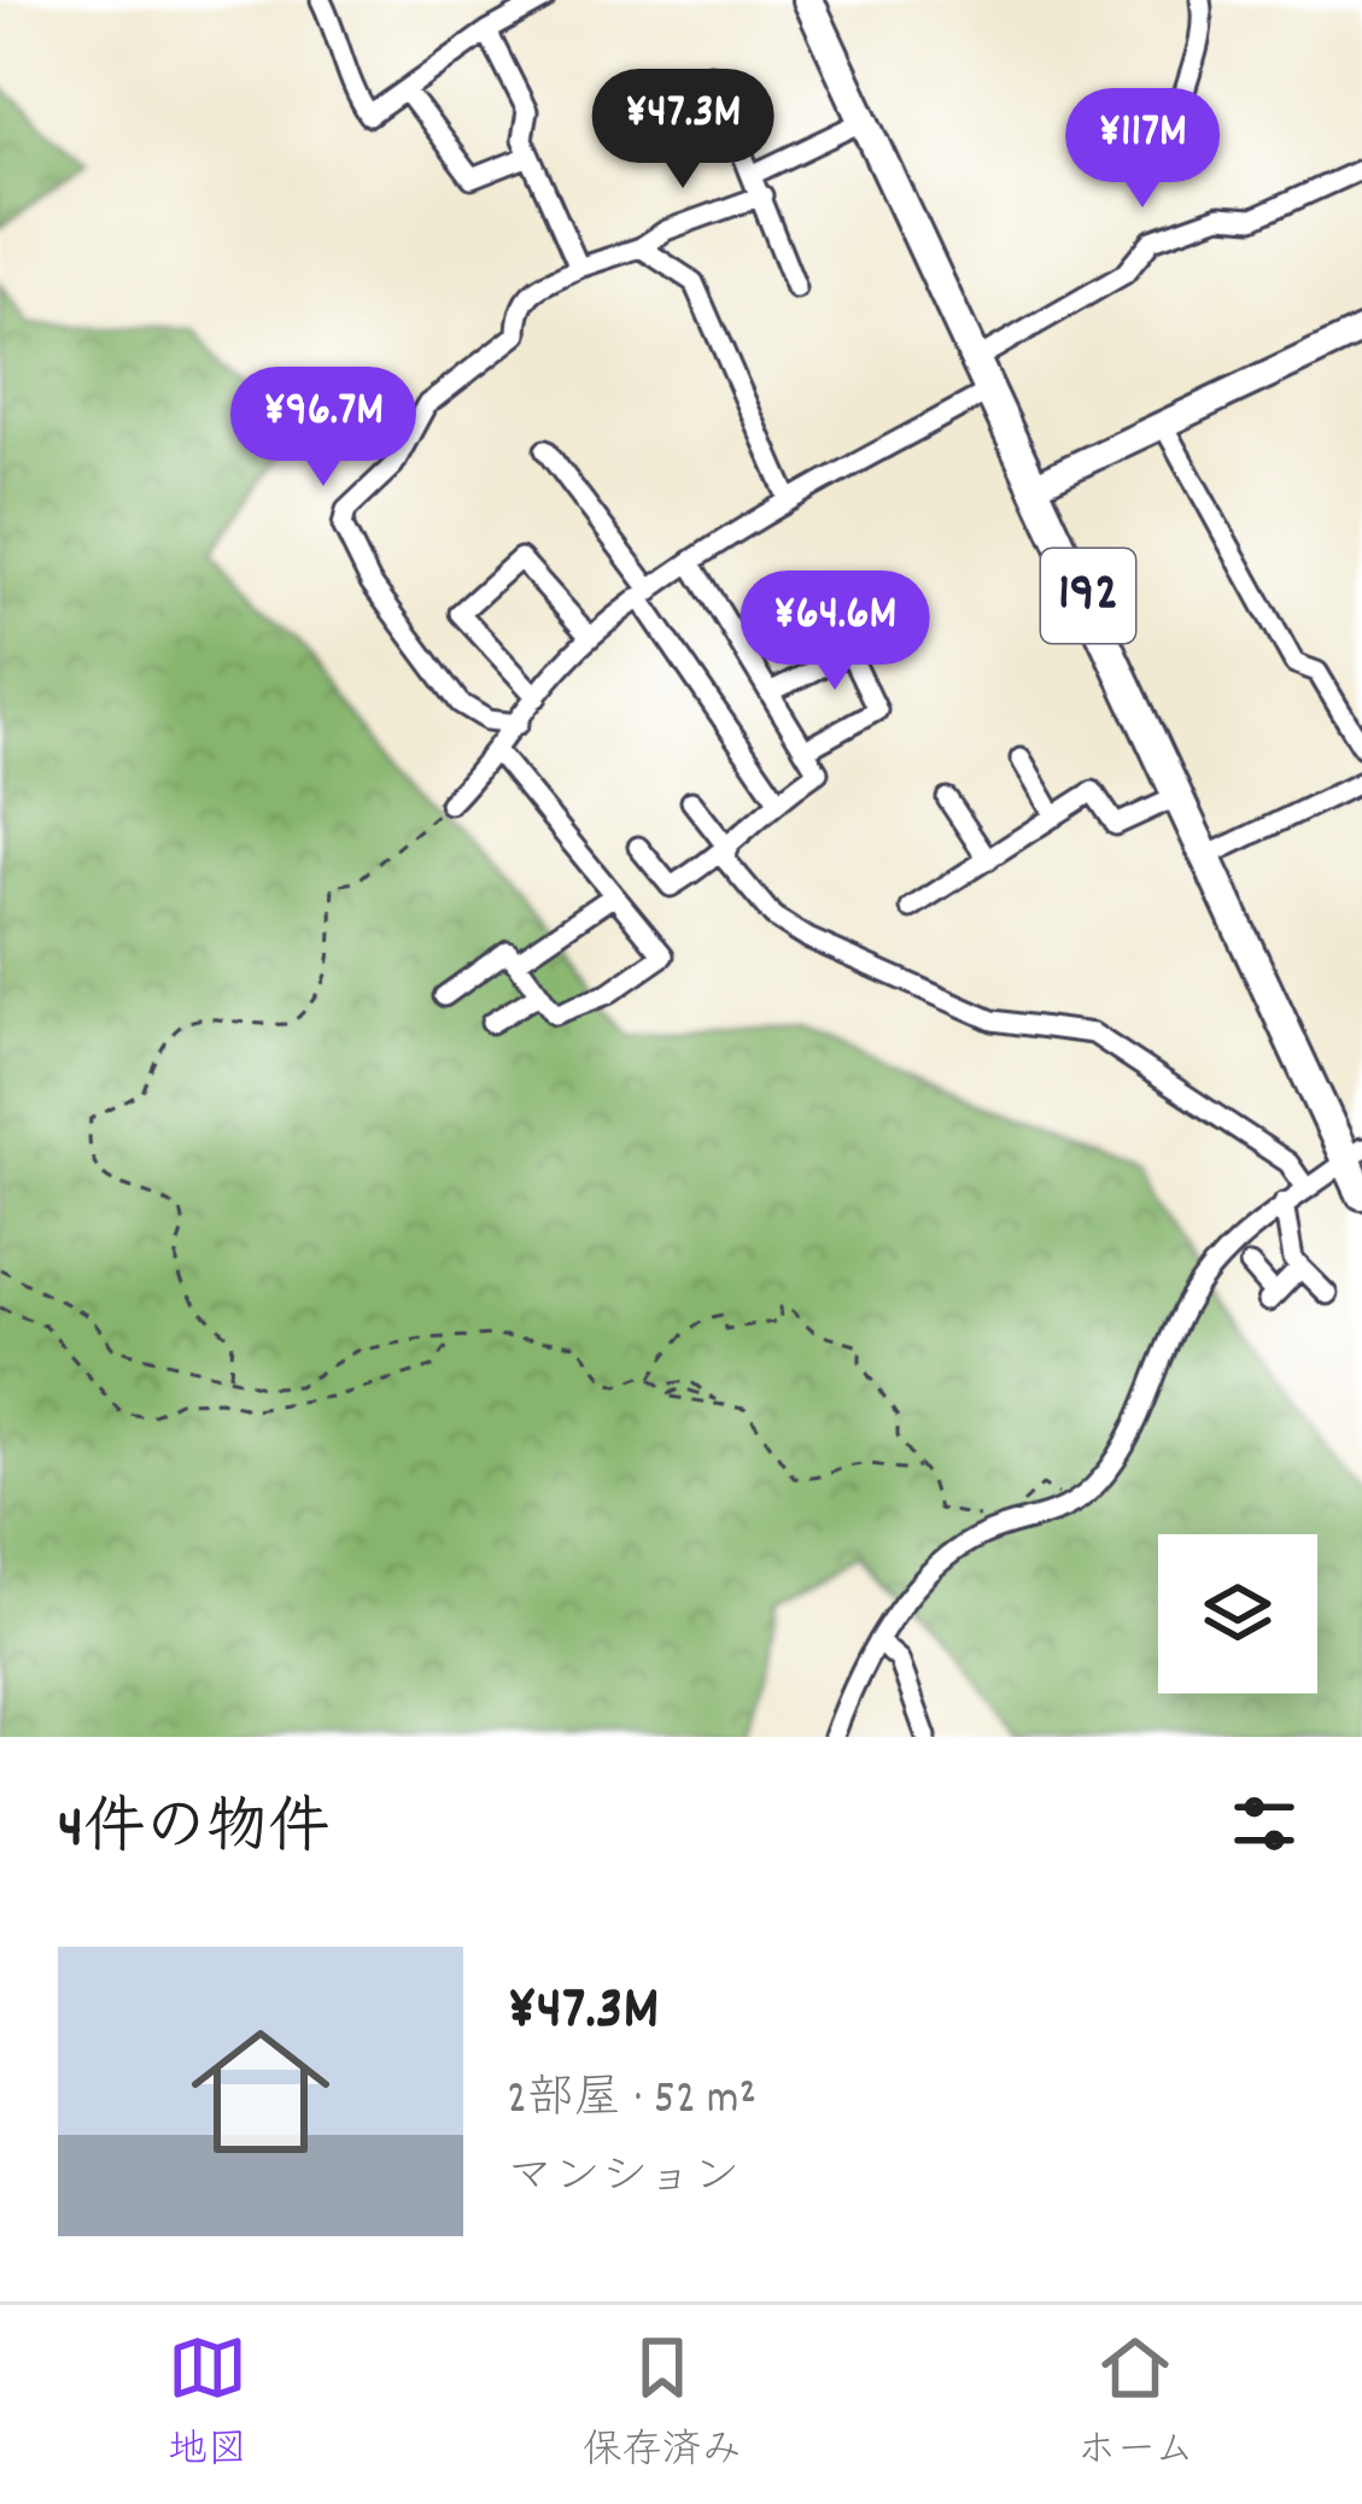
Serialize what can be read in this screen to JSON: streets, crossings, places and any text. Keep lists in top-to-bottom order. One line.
{"streets":{"highway":["192"]},"page":{"price":["¥47.3M","¥117M","¥96.7M","¥64.6M"],"heading":"4件の物件","list":[{"name":"¥47.3M","note":"2部屋 · 52 m² · マンション"}],"tabs":["地図","保存済み","ホーム"]}}
